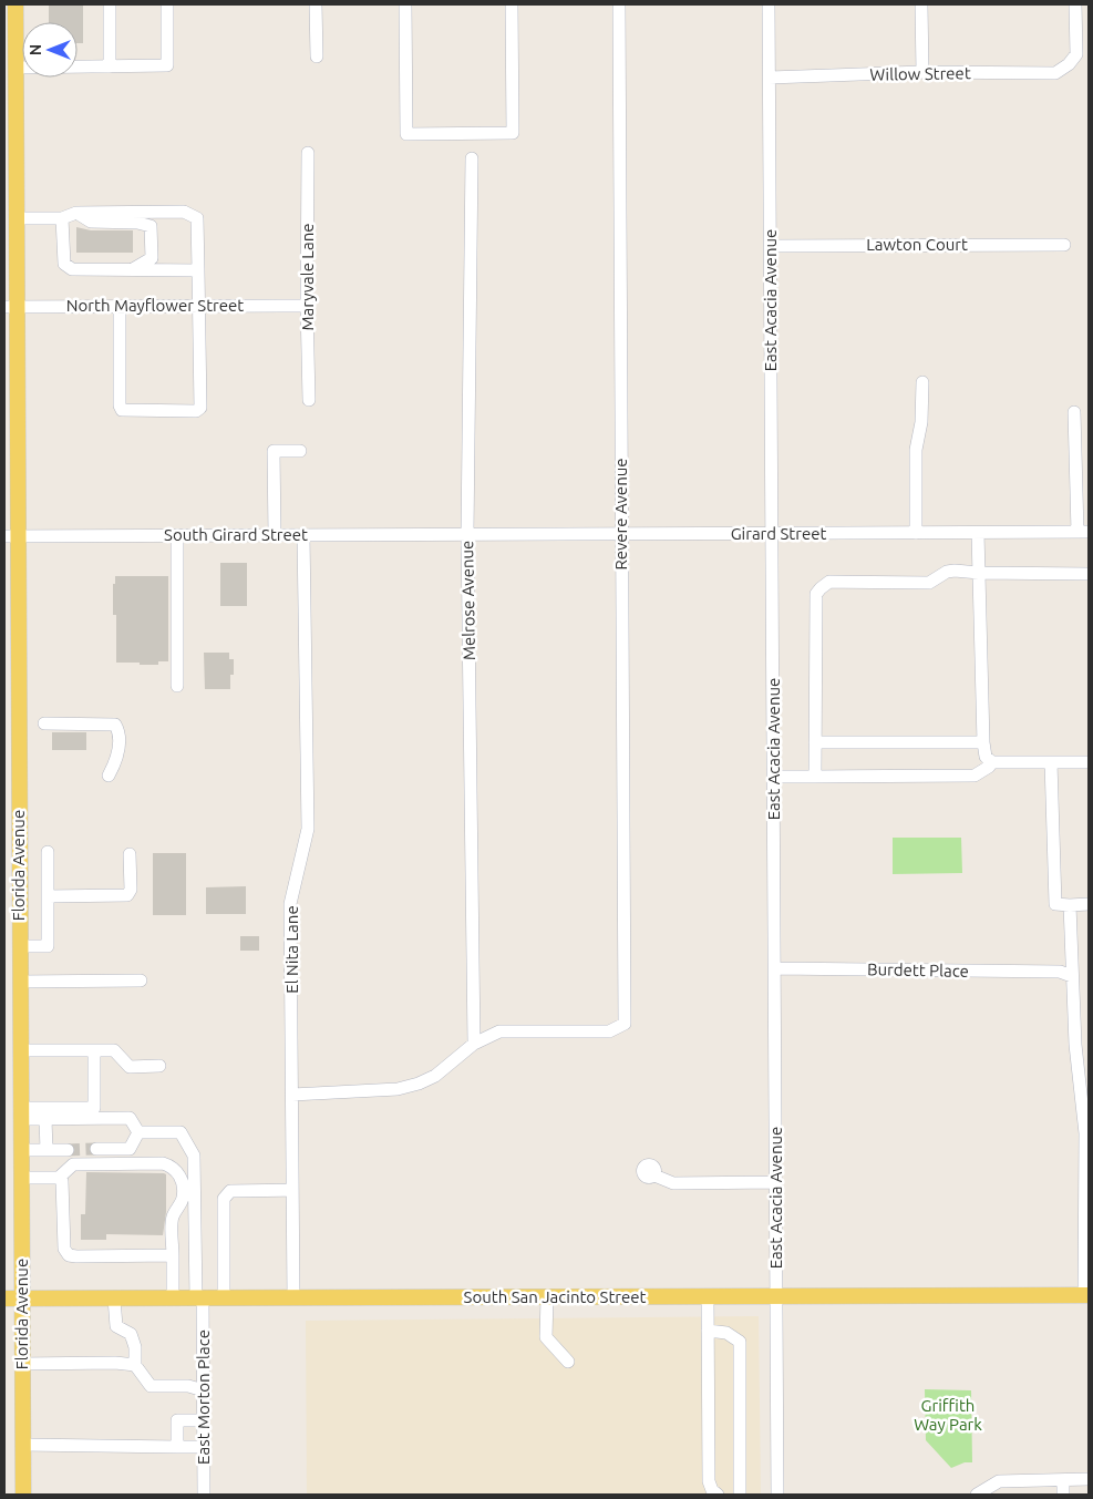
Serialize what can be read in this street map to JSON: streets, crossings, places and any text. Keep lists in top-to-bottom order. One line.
{"streets":{"main road":["Florida Avenue","South San Jacinto Street"],"street":["Willow Street","Lawton Court","Maryvale Lane","East Acacia Avenue","North Mayflower Street","Revere Avenue","Girard Street","South Girard Street","Melrose Avenue","El Nita Lane","Burdett Place","East Morton Place"]},"crossings":[["Willow Street","East Acacia Avenue"],["Lawton Court","East Acacia Avenue"],["Maryvale Lane","North Mayflower Street"],["East Acacia Avenue","Girard Street"],["East Acacia Avenue","Burdett Place"],["East Acacia Avenue","South San Jacinto Street"],["North Mayflower Street","Florida Avenue"],["Revere Avenue","Girard Street"],["Revere Avenue","Melrose Avenue"],["Girard Street","South Girard Street"],["Girard Street","Melrose Avenue"],["South Girard Street","Melrose Avenue"],["South Girard Street","Florida Avenue"],["South Girard Street","El Nita Lane"],["Florida Avenue","South San Jacinto Street"],["El Nita Lane","South San Jacinto Street"],["South San Jacinto Street","East Morton Place"]],"parks":["Griffith Way Park"],"north":"left"}
